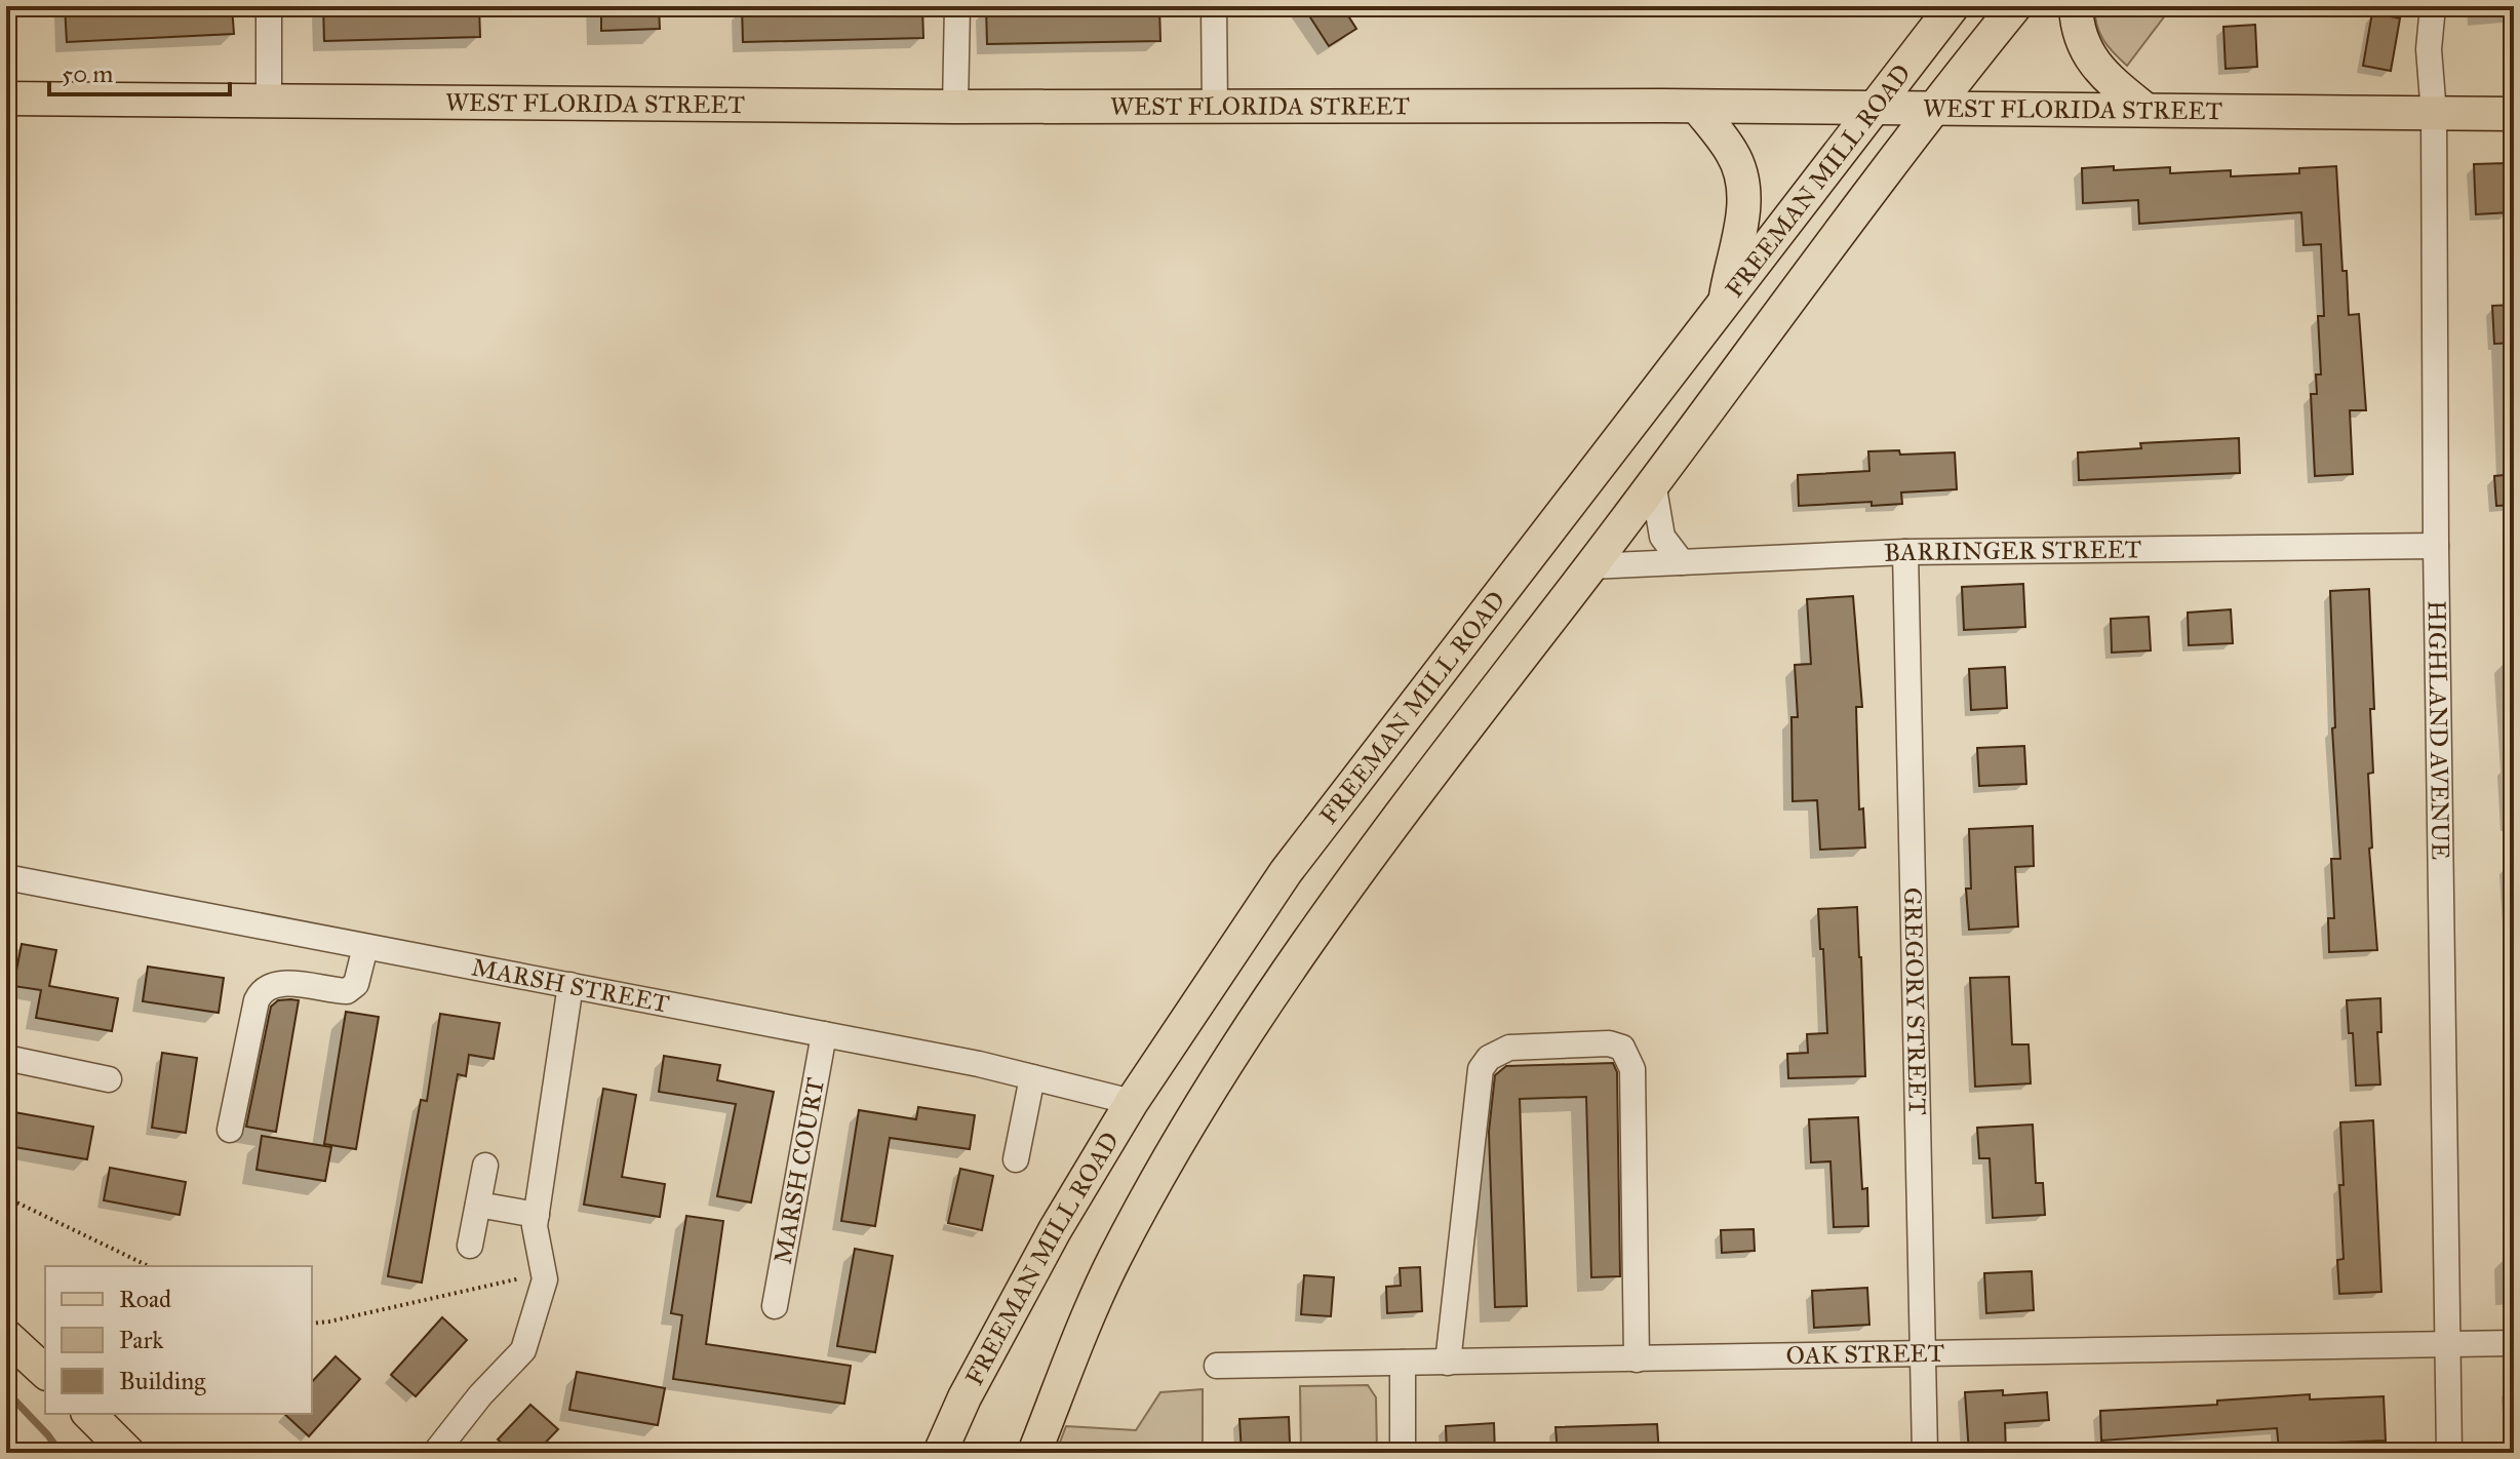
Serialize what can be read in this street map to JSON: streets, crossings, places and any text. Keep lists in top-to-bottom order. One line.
{"streets":{"main road":["WEST FLORIDA STREET","FREEMAN MILL ROAD"],"street":["BARRINGER STREET","HIGHLAND AVENUE","MARSH STREET","GREGORY STREET","MARSH COURT","OAK STREET"]},"crossings":[["WEST FLORIDA STREET","FREEMAN MILL ROAD"],["WEST FLORIDA STREET","HIGHLAND AVENUE"],["FREEMAN MILL ROAD","BARRINGER STREET"],["FREEMAN MILL ROAD","MARSH STREET"],["BARRINGER STREET","HIGHLAND AVENUE"],["BARRINGER STREET","GREGORY STREET"],["HIGHLAND AVENUE","OAK STREET"],["MARSH STREET","MARSH COURT"],["GREGORY STREET","OAK STREET"]],"legend":["Road","Park","Building"],"scale_bar":"50 m"}
